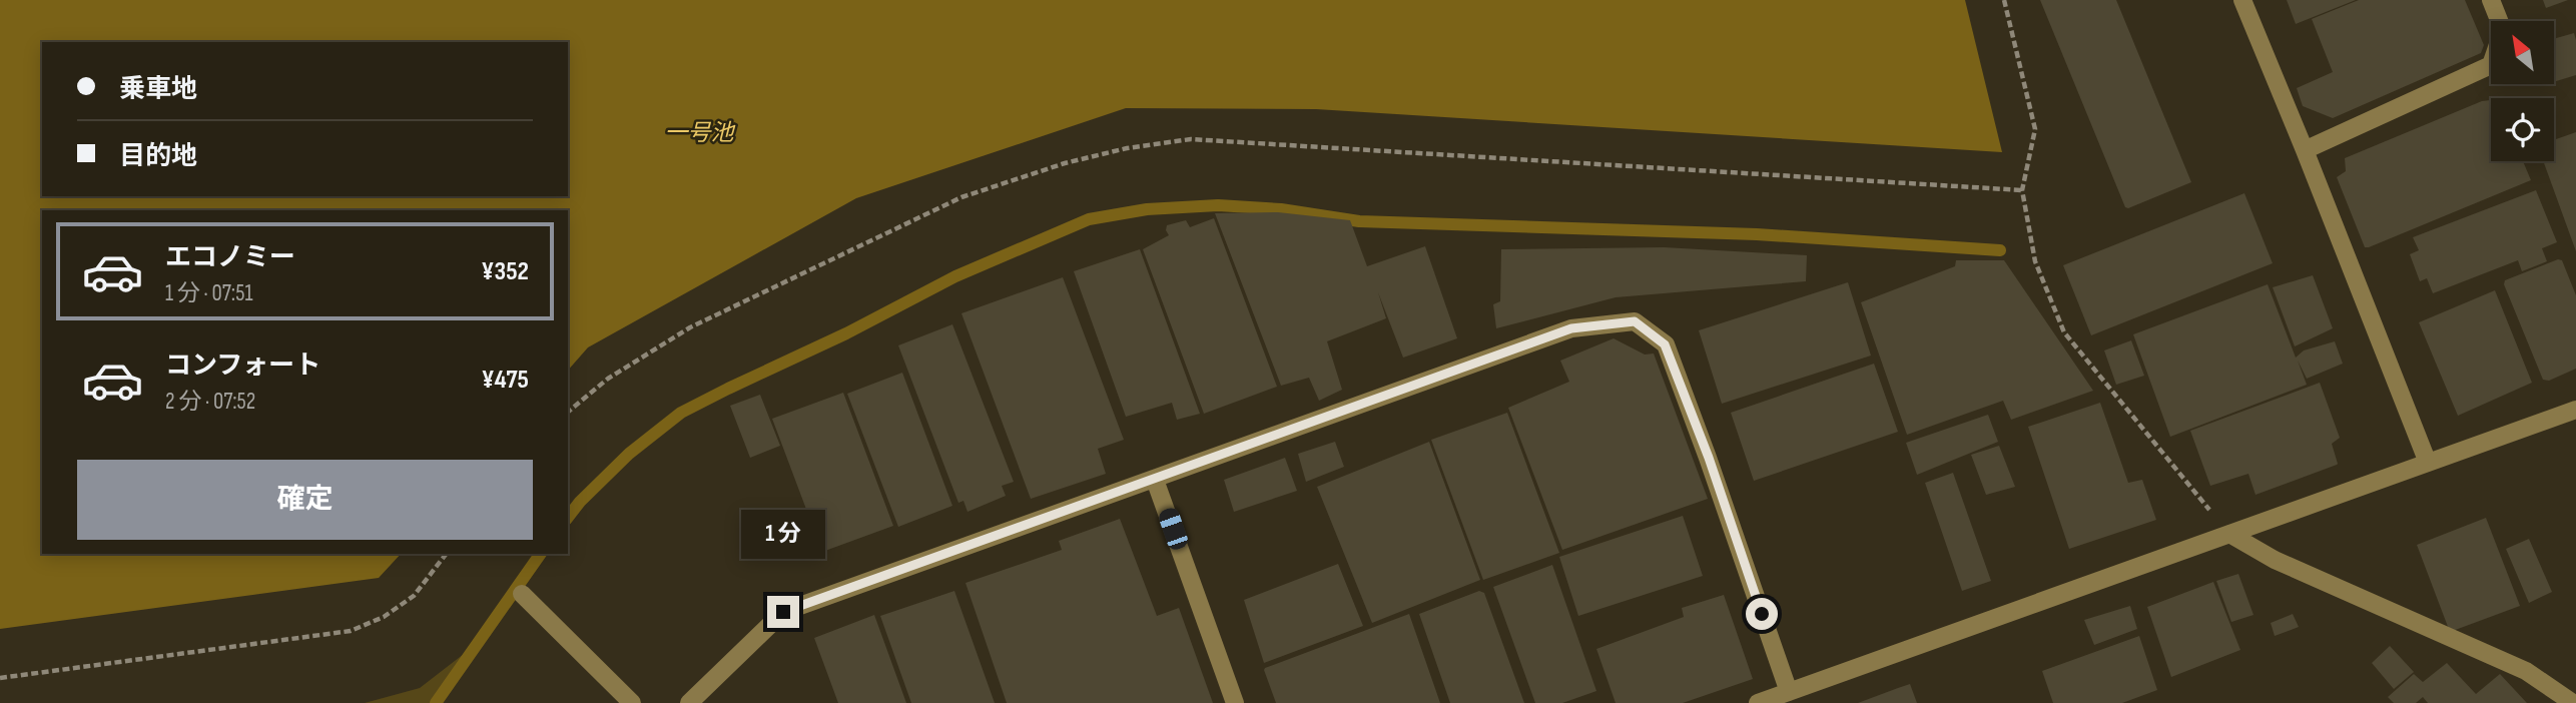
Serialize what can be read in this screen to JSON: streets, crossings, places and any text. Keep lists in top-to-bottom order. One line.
{"water":["一号池"],"north":"top left","page":{"banner":["乗車地","目的地"],"list":[{"name":"エコノミー","note":"1 分 · 07:51","value":"¥352"},{"name":"コンフォート","note":"2 分 · 07:52","value":"¥475"}],"buttons":"確定","bubble":"1 分"}}
